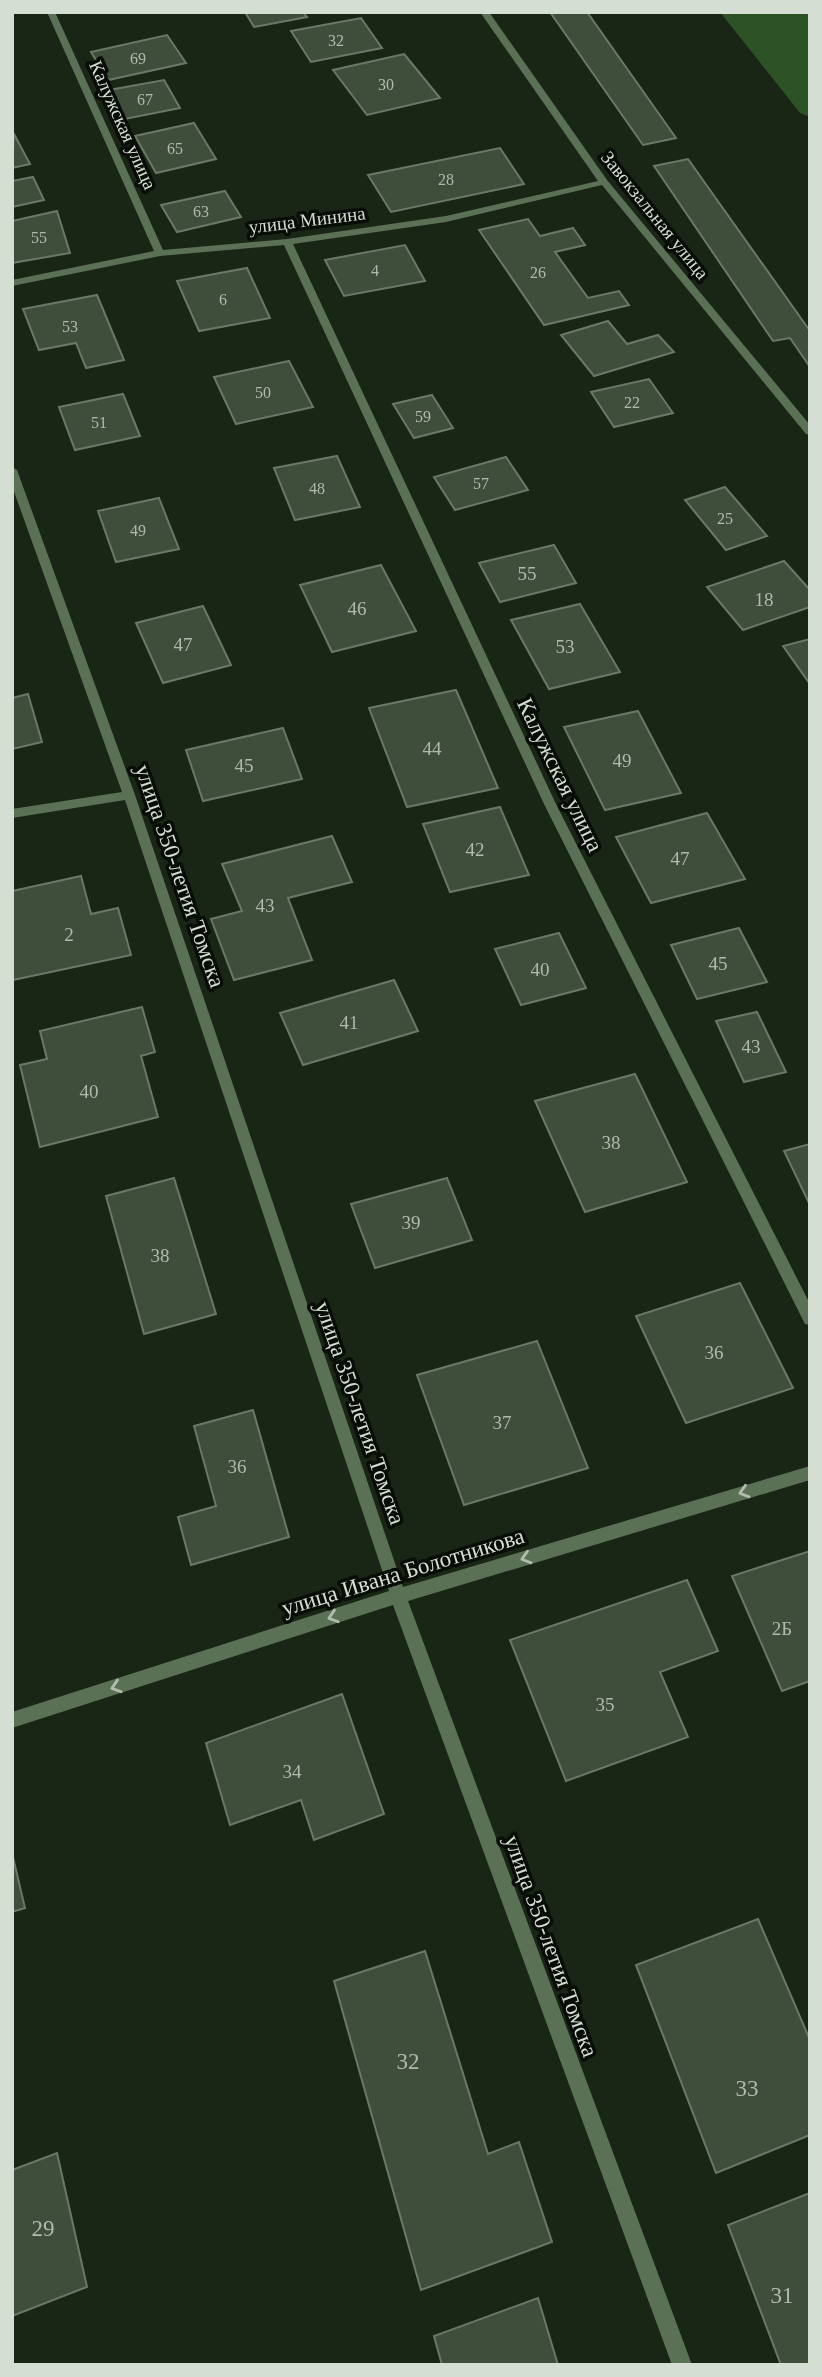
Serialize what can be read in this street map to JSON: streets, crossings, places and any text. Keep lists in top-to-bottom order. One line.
{"streets":{"street":["Калужская улица","Завокзальная улица","улица Минина","улица 350-летия Томска","улица Ивана Болотникова"]},"crossings":[["Калужская улица","улица Минина"],["Завокзальная улица","улица Минина"],["улица 350-летия Томска","улица Ивана Болотникова"]],"one_way":["улица Ивана Болотникова"],"house_numbers":["32","69","30","67","65","28","63","55","4","26","6","53","50","22","59","51","57","48","25","49","55","18","46","47","53","44","49","45","42","47","43","2","45","40","41","43","40","38","39","38","36","37","36","2Б","35","34","32","33","29","31"]}
